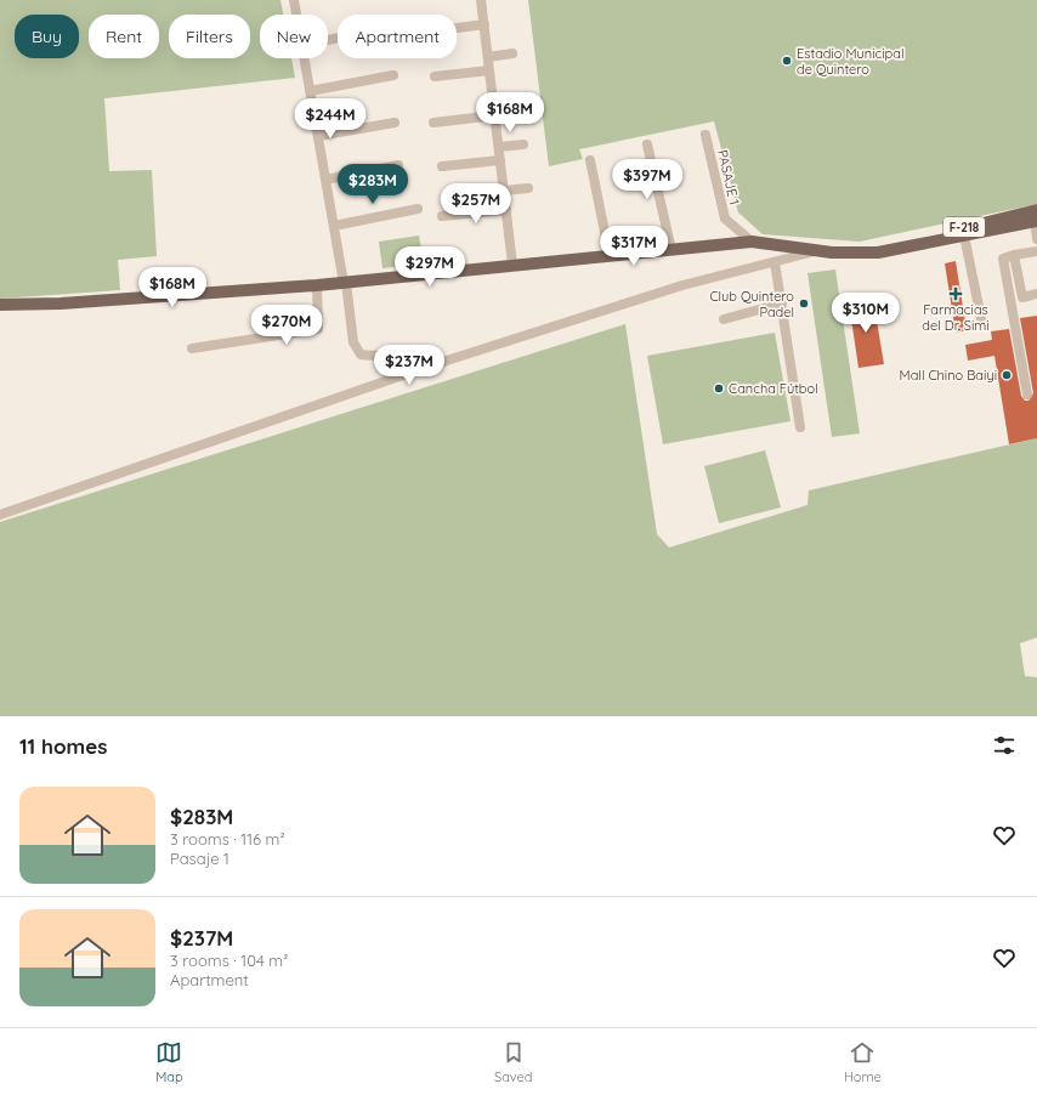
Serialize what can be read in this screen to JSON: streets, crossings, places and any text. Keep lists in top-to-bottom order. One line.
{"streets":{"main road":["F-218"],"street":["PASAJE 1"]},"crossings":[["PASAJE 1","F-218"]],"places":{"other":["Estadio Municipal de Quintero","Club Quintero Padel","Mall Chino Baiyi","Cancha Fútbol"],"health":["Farmacias del Dr. Simi"]},"page":{"chip":["Buy","Rent","Filters","New","Apartment"],"price":["$168M","$244M","$397M","$283M","$257M","$317M","$297M","$168M","$310M","$270M","$237M"],"heading":"11 homes","list":[{"name":"$283M","note":"3 rooms · 116 m² · Pasaje 1"},{"name":"$237M","note":"3 rooms · 104 m² · Apartment"}],"tabs":["Map","Saved","Home"]}}
